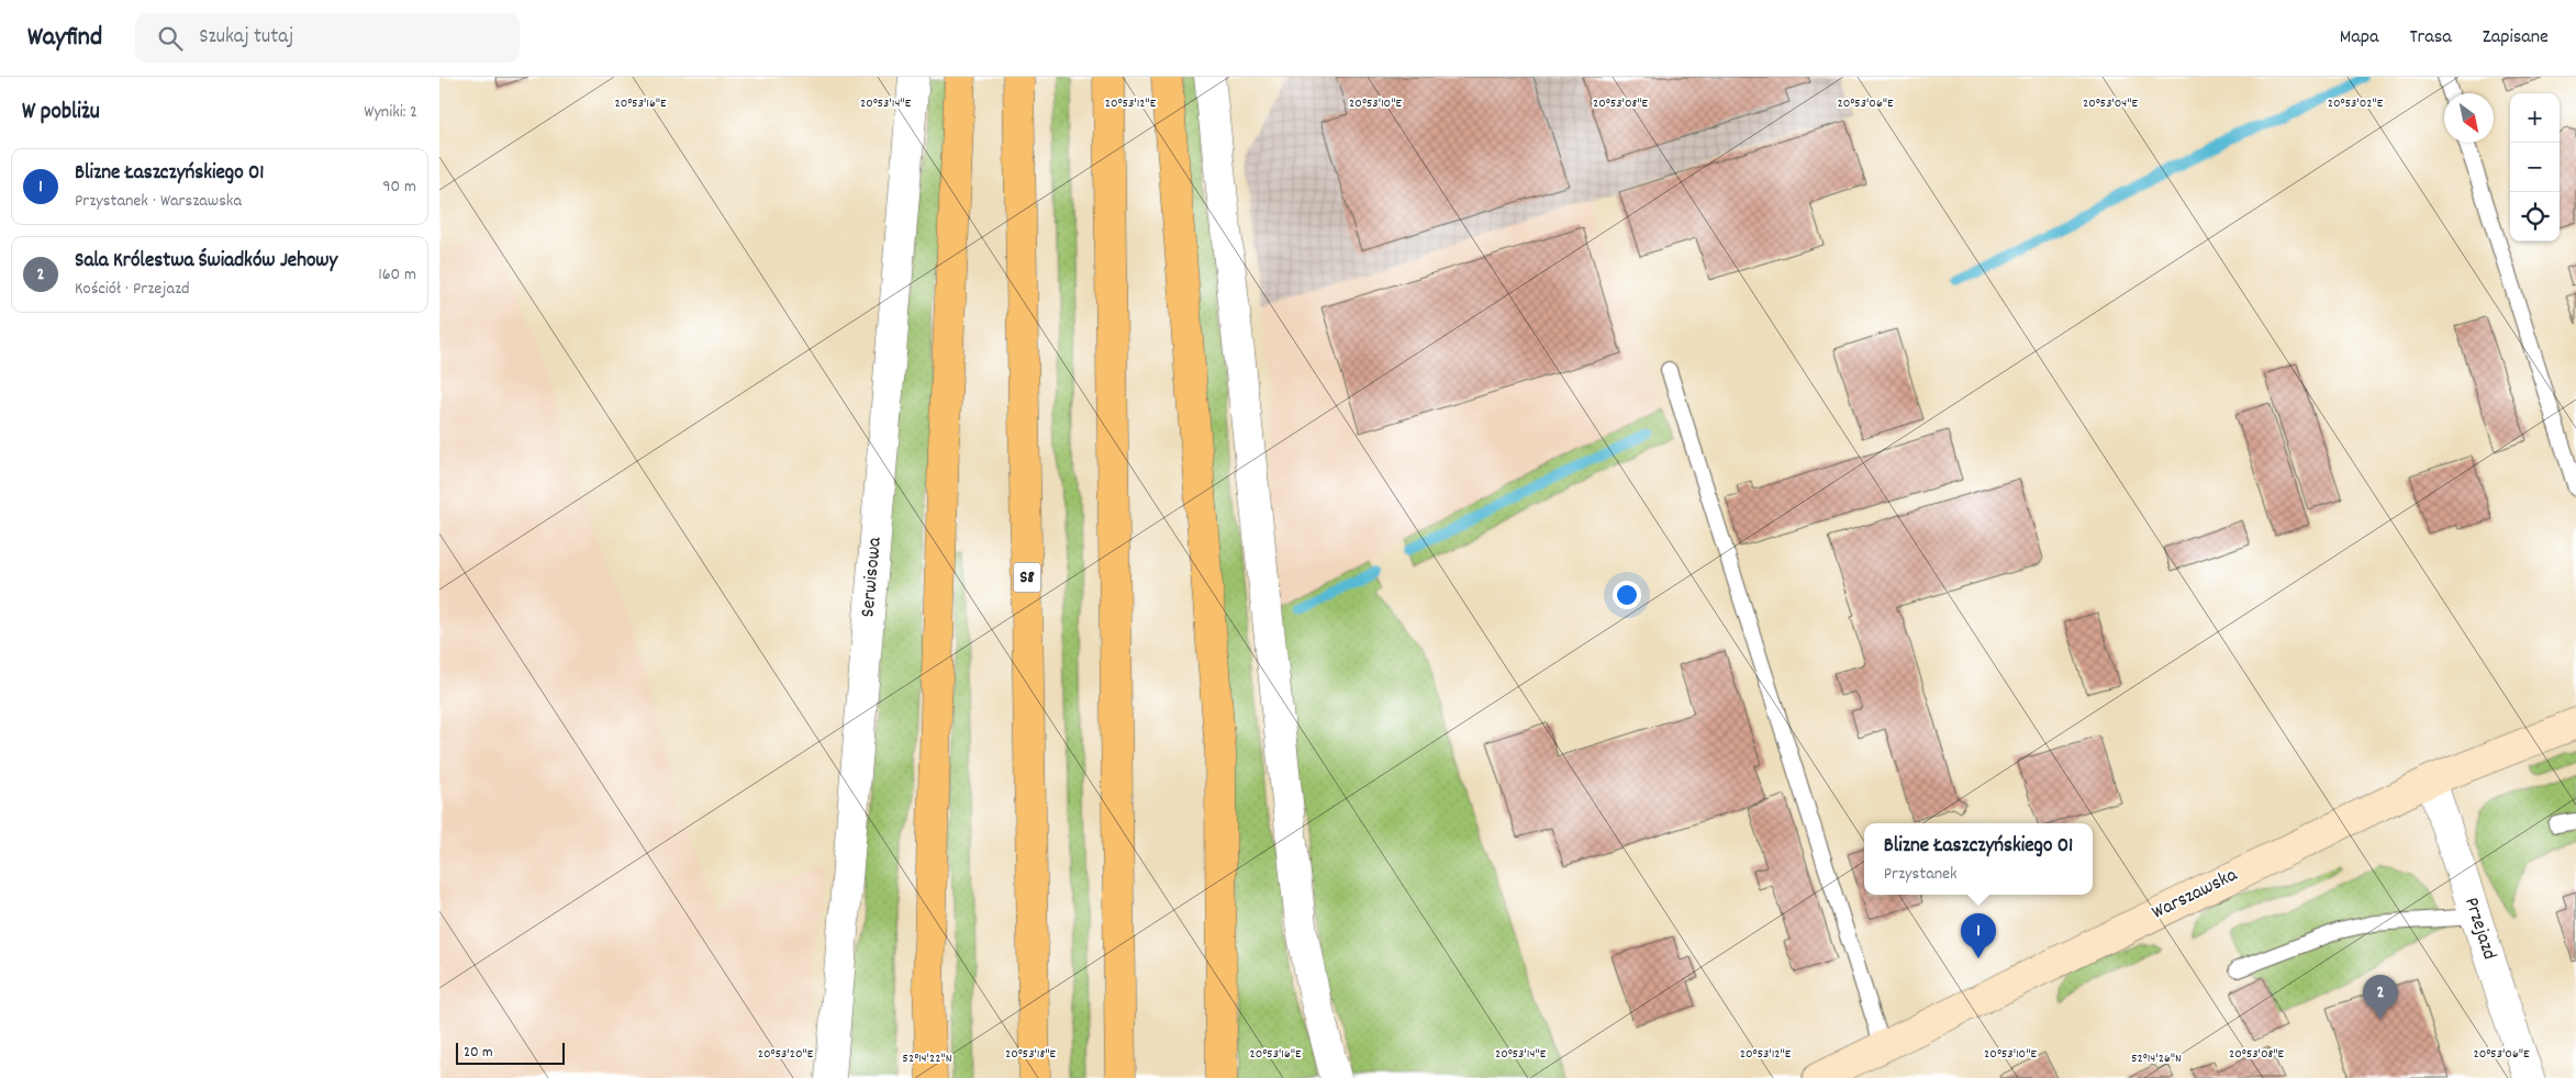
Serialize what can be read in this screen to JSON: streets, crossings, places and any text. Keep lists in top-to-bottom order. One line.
{"streets":{"highway":["S8"],"main road":["Warszawska"],"street":["Serwisowa","Przejazd"]},"crossings":[["Warszawska","Przejazd"]],"scale_bar":"20 m","north":"bottom right","page":{"header":"Wayfind","search":"Szukaj tutaj","nav":["Mapa","Trasa","Zapisane"],"heading":["W pobliżu","Wyniki: 2"],"map_buttons":["+","−"],"list":[{"mark":"1","name":"Blizne Łaszczyńskiego 01","note":"Przystanek · Warszawska","value":"90 m"},{"mark":"2","name":"Sala Królestwa Świadków Jehowy","note":"Kościół · Przejazd","value":"160 m"}],"popup":["Blizne Łaszczyńskiego 01","Przystanek"],"pins":["1","2"],"scale":"20 m"},"coordinates":["20°53'16\"E","20°53'14\"E","20°53'12\"E","20°53'10\"E","20°53'08\"E","20°53'04\"E","20°53'02\"E","20°53'06\"E","20°53'20\"E","20°53'18\"E","52°14'22\"N","52°14'26\"N"]}
